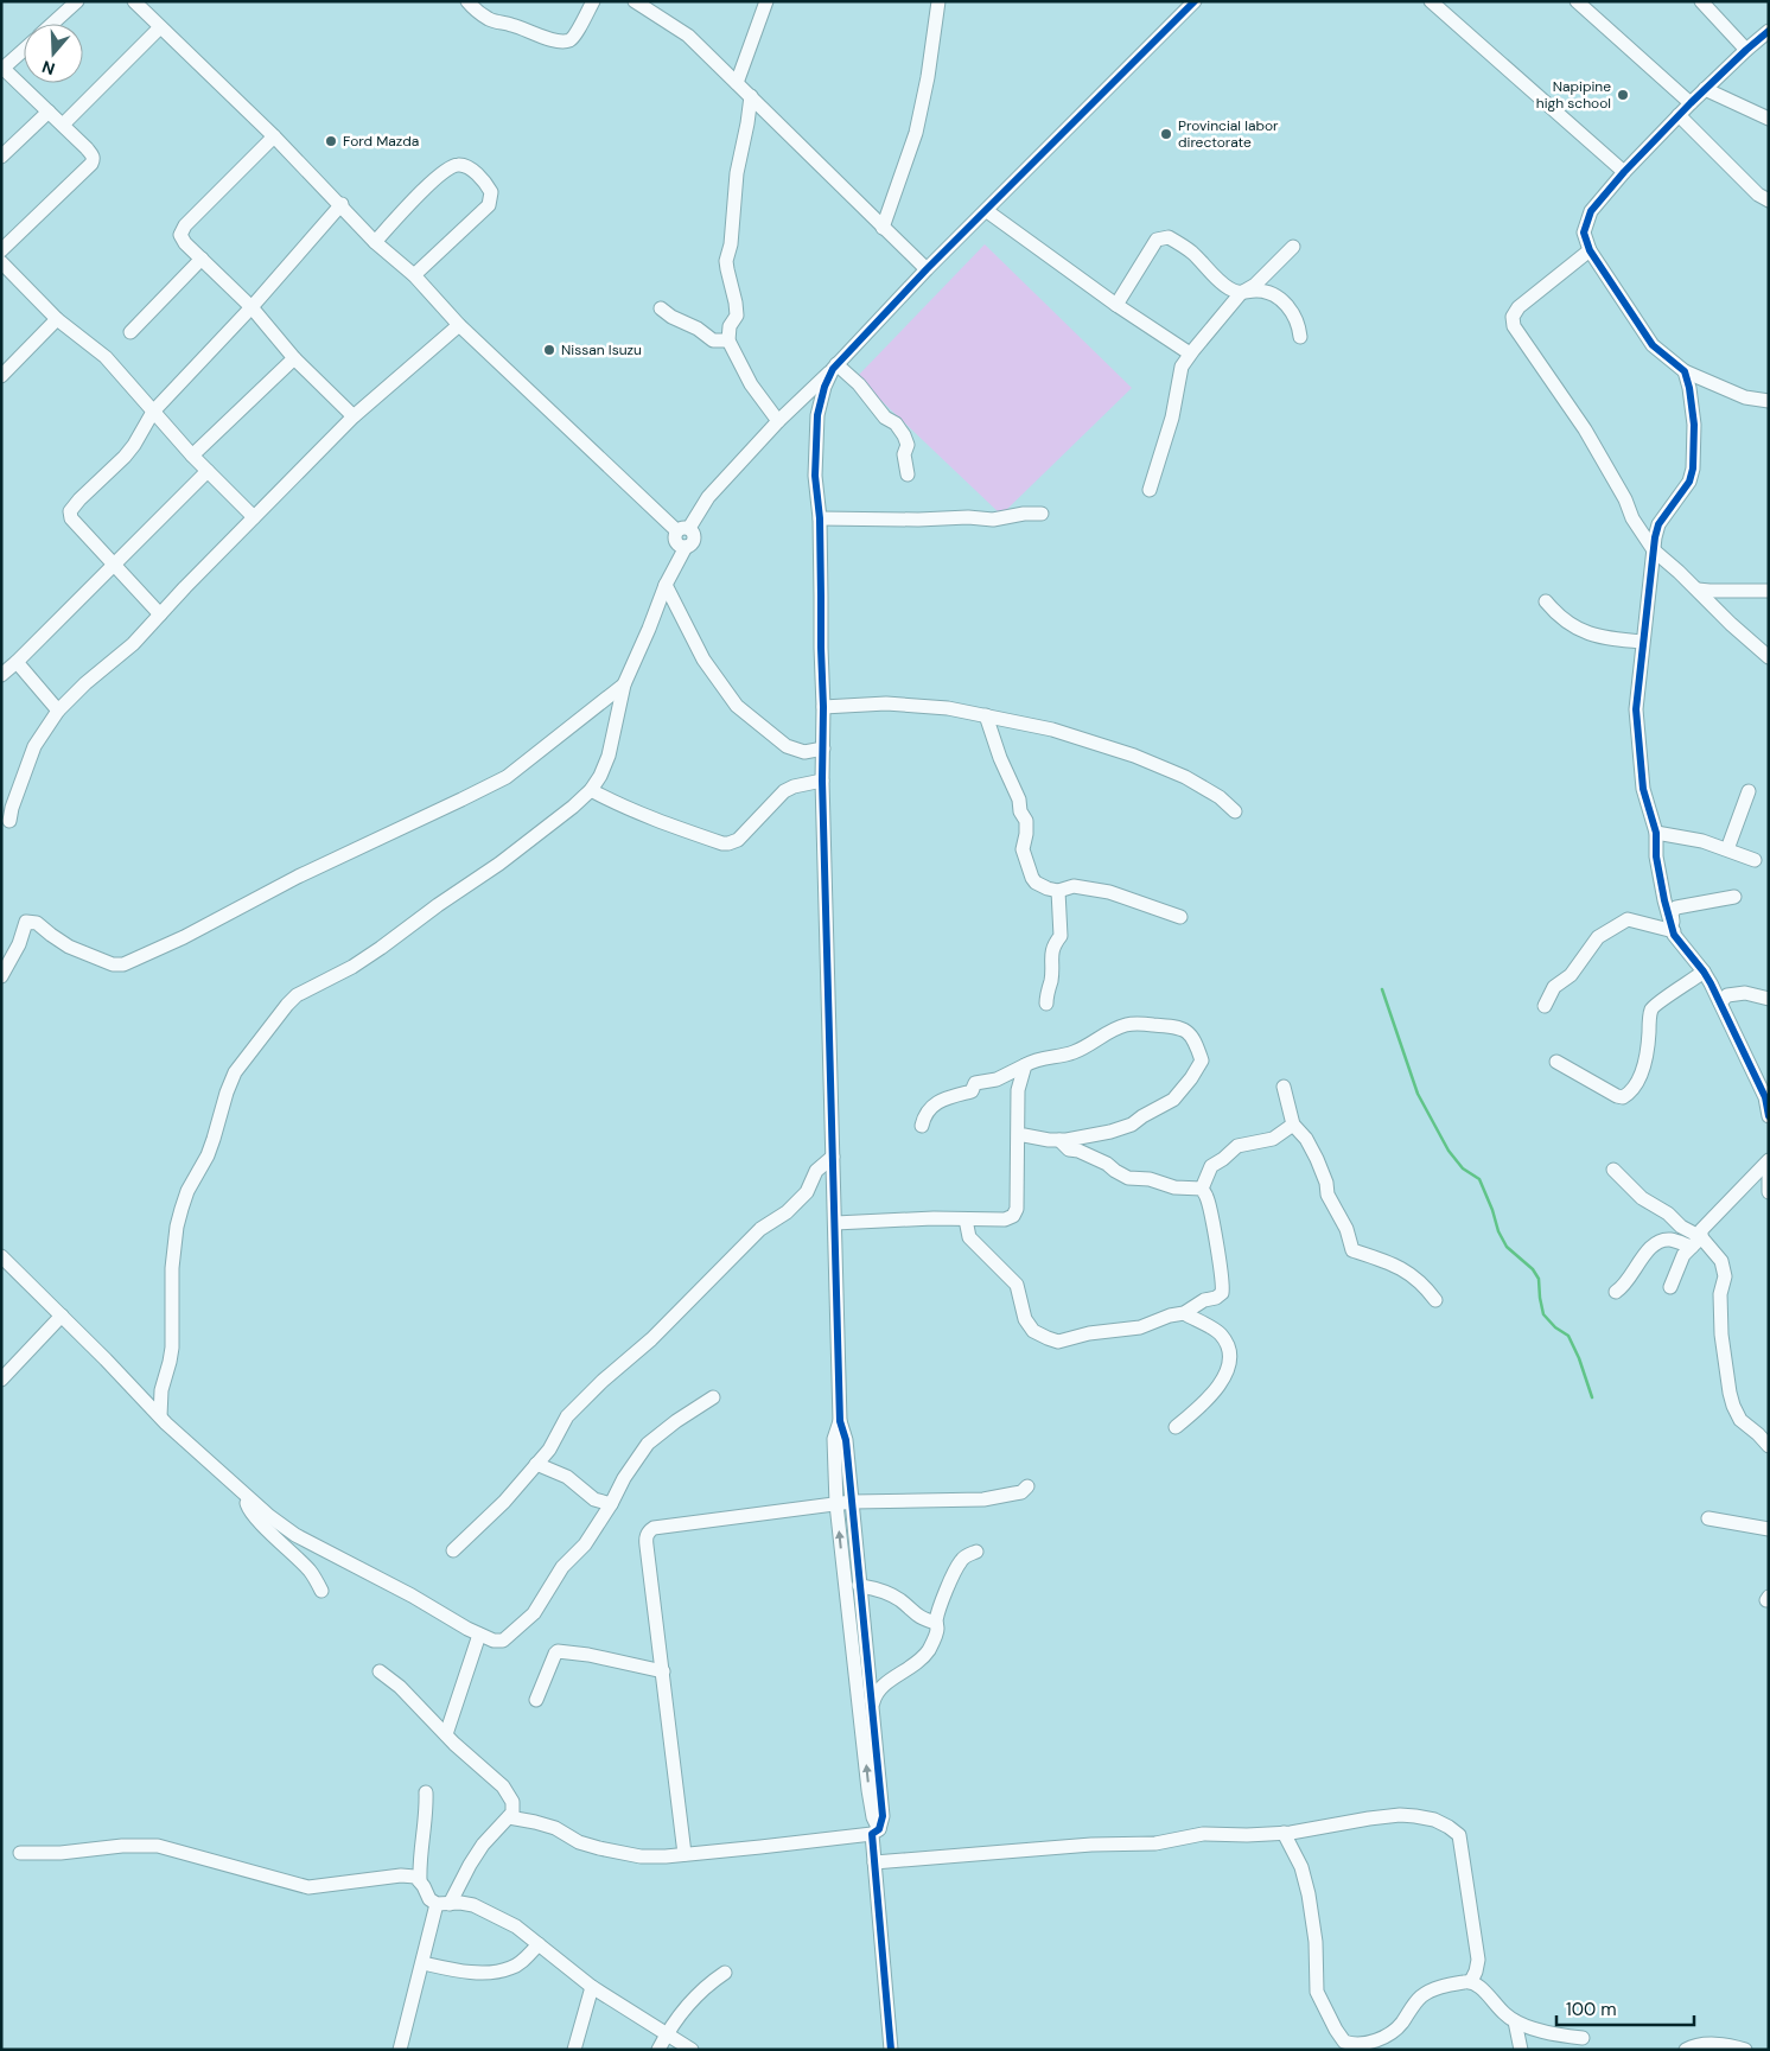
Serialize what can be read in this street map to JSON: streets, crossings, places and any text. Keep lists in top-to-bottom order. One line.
{"places":["Napipine high school","Provincial labor directorate","Ford Mazda","Nissan Isuzu"],"scale_bar":"100 m","north":"bottom"}
